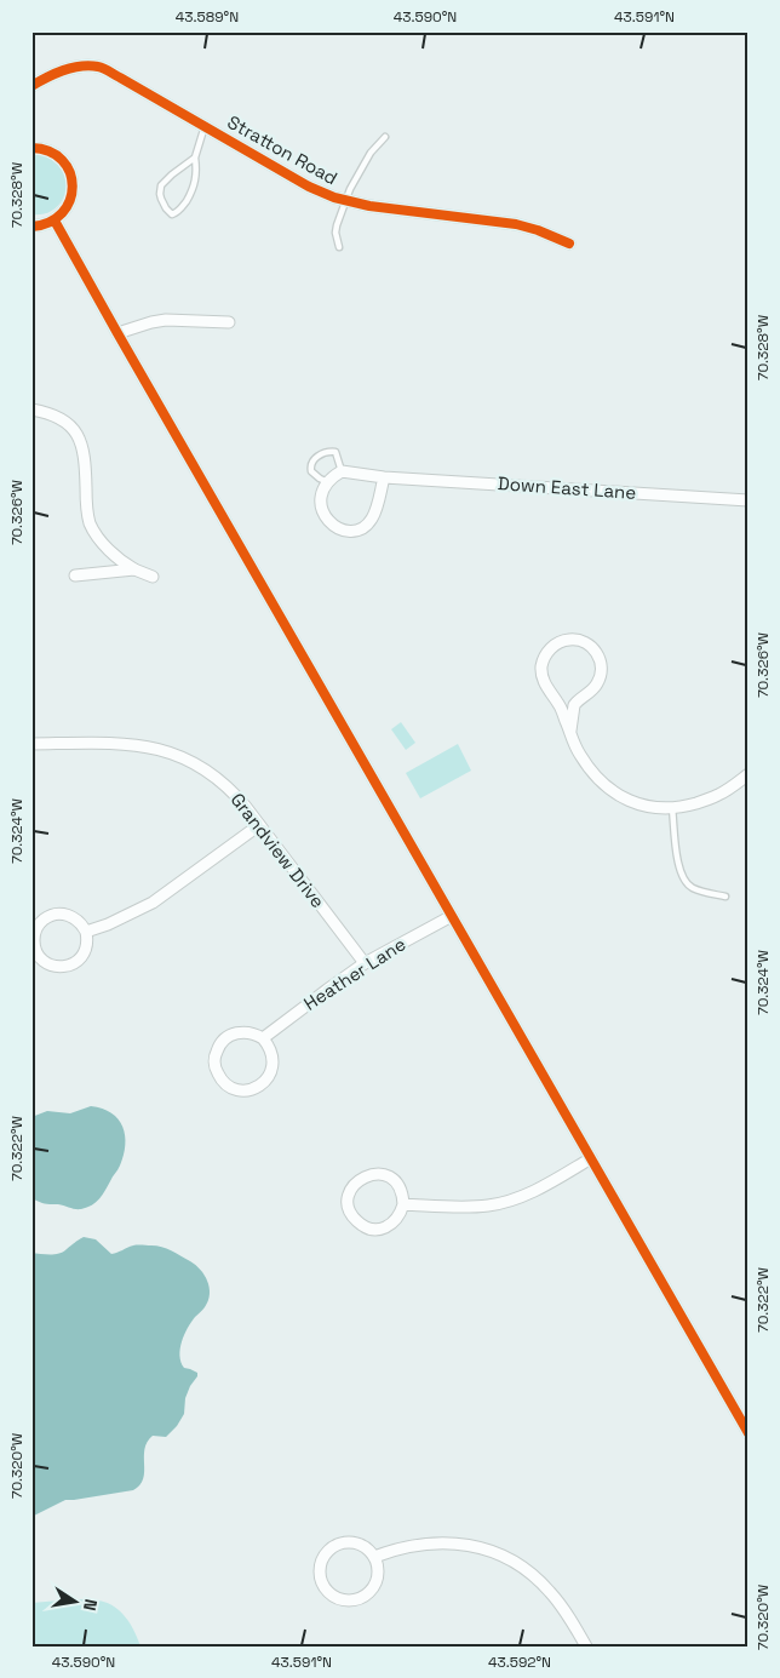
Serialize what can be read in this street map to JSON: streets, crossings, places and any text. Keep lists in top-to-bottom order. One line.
{"streets":{"street":["Stratton Road","Down East Lane","Grandview Drive","Heather Lane"]},"crossings":[["Grandview Drive","Heather Lane"]],"north":"right","coordinates":["43.589°N","43.590°N","43.591°N","70.328°W","70.326°W","70.324°W","70.322°W","70.320°W","43.592°N"]}
